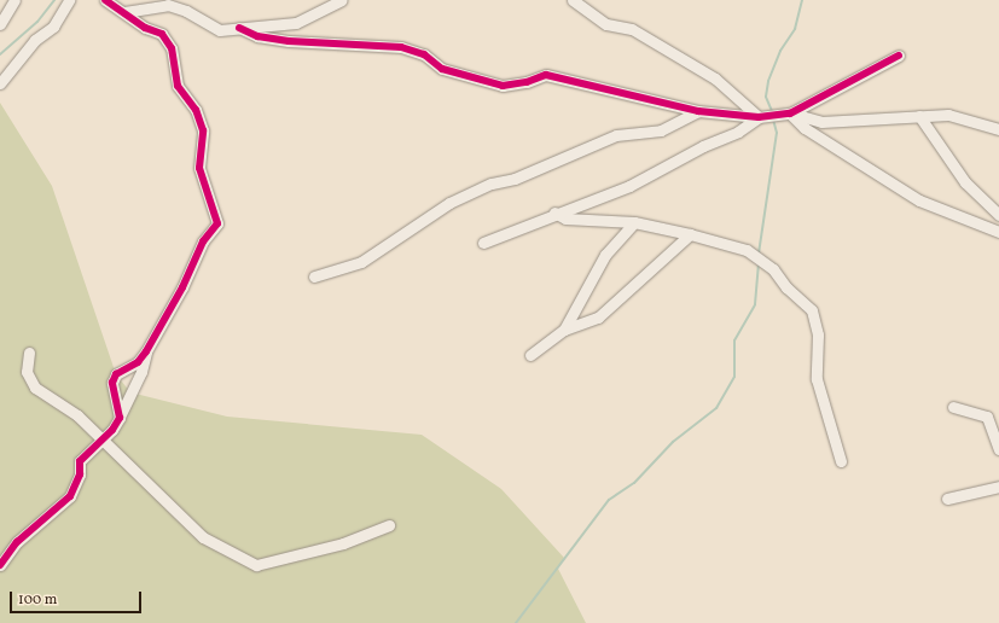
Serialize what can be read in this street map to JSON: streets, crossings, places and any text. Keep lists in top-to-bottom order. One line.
{"scale_bar":"100 m"}
